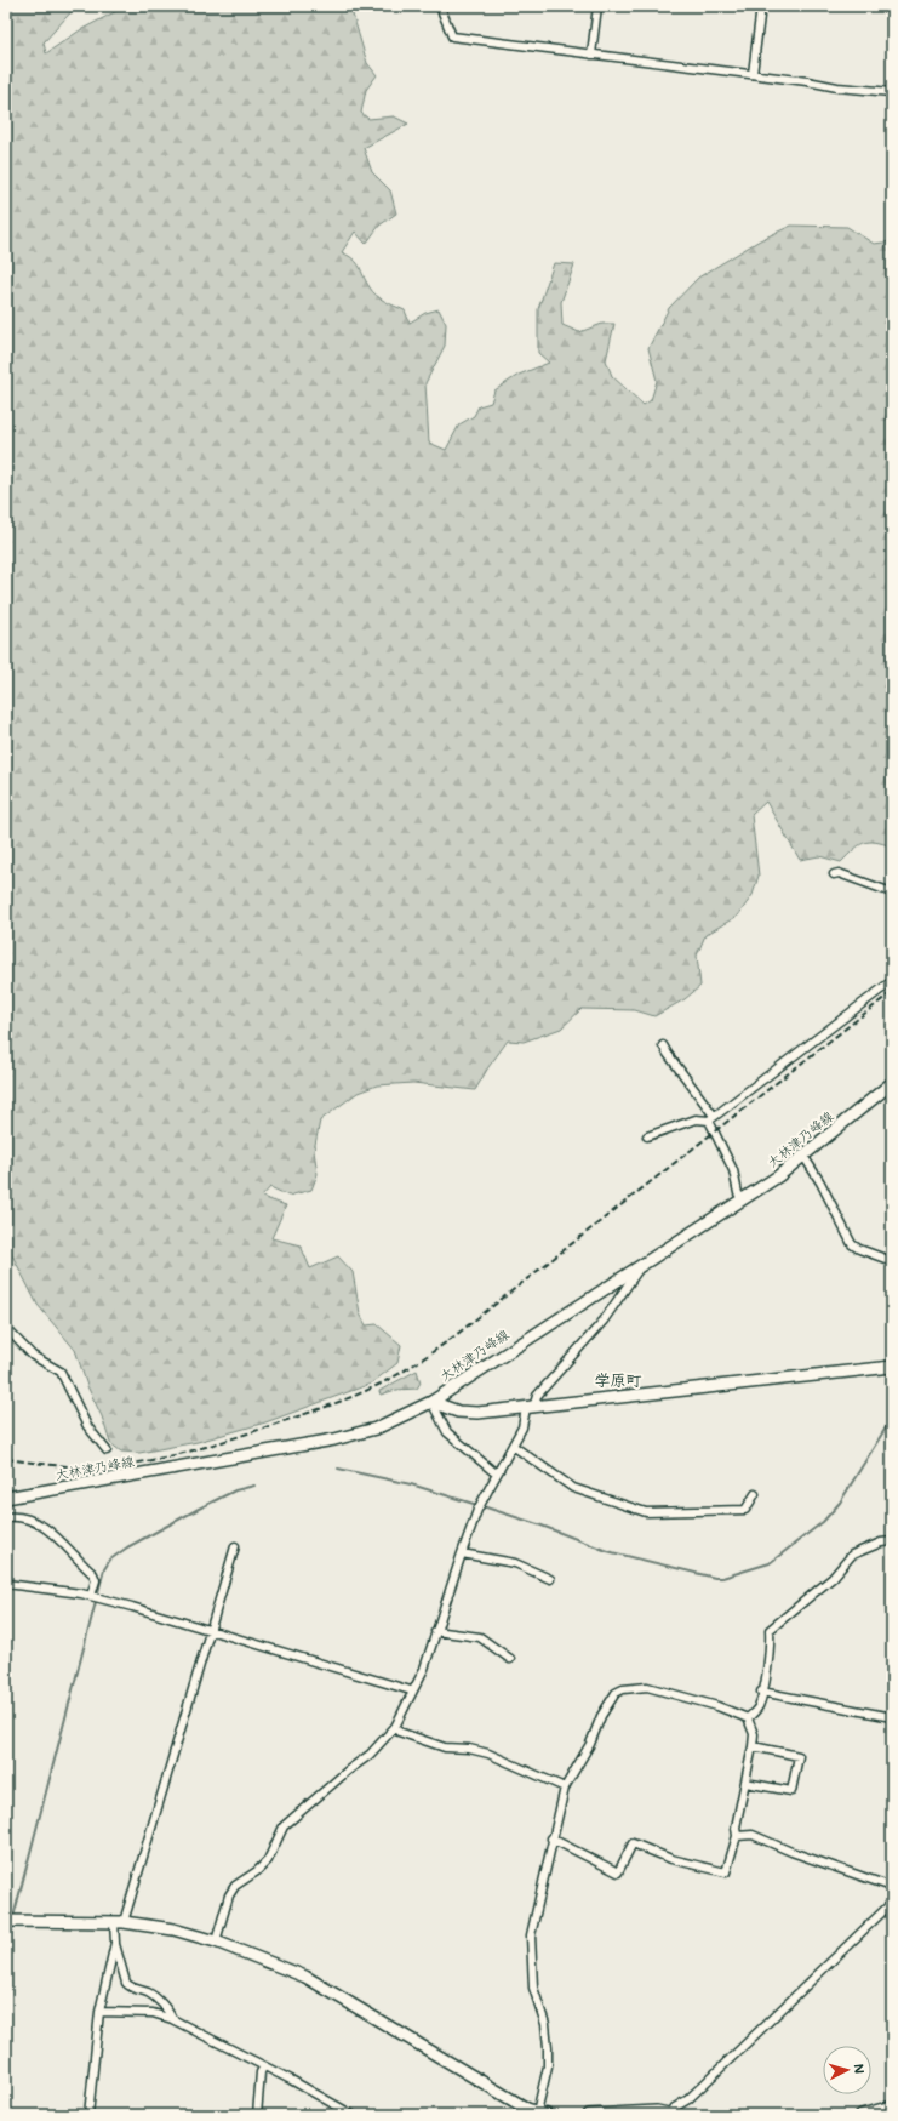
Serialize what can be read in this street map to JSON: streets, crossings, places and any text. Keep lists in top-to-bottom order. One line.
{"streets":{"street":["大林津乃峰線"]},"districts":["学原町"],"north":"right"}
